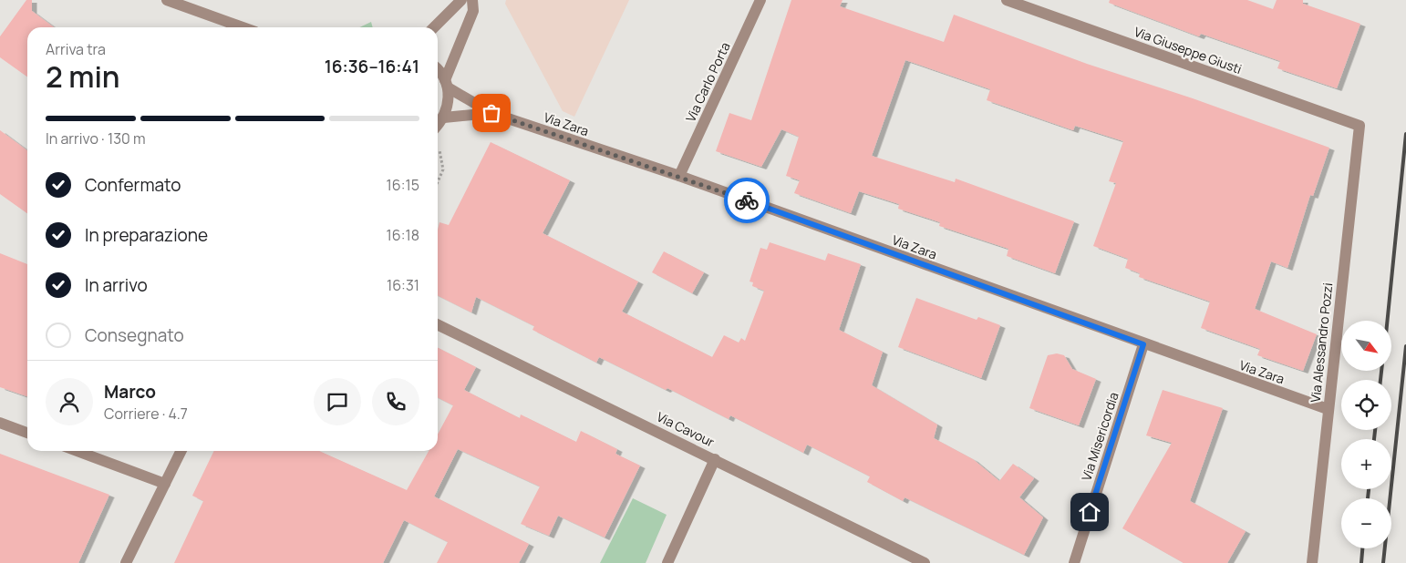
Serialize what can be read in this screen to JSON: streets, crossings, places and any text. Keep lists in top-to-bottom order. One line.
{"streets":{"street":["Via Giuseppe Giusti","Via Carlo Porta","Via Zara","Via Alessandro Pozzi","Via Cavour","Via Misericordia"]},"crossings":[["Via Giuseppe Giusti","Via Alessandro Pozzi"],["Via Carlo Porta","Via Zara"],["Via Zara","Via Alessandro Pozzi"],["Via Zara","Via Misericordia"]],"north":"bottom right","page":{"heading":["2 min","Arriva tra","16:36–16:41"],"panel":["Marco","Corriere · 4.7"],"bar":"In arrivo · 130 m","list":[["Confermato","16:15"],["In preparazione","16:18"],["In arrivo","16:31"],"Consegnato"],"map_buttons":["+","−"]}}
